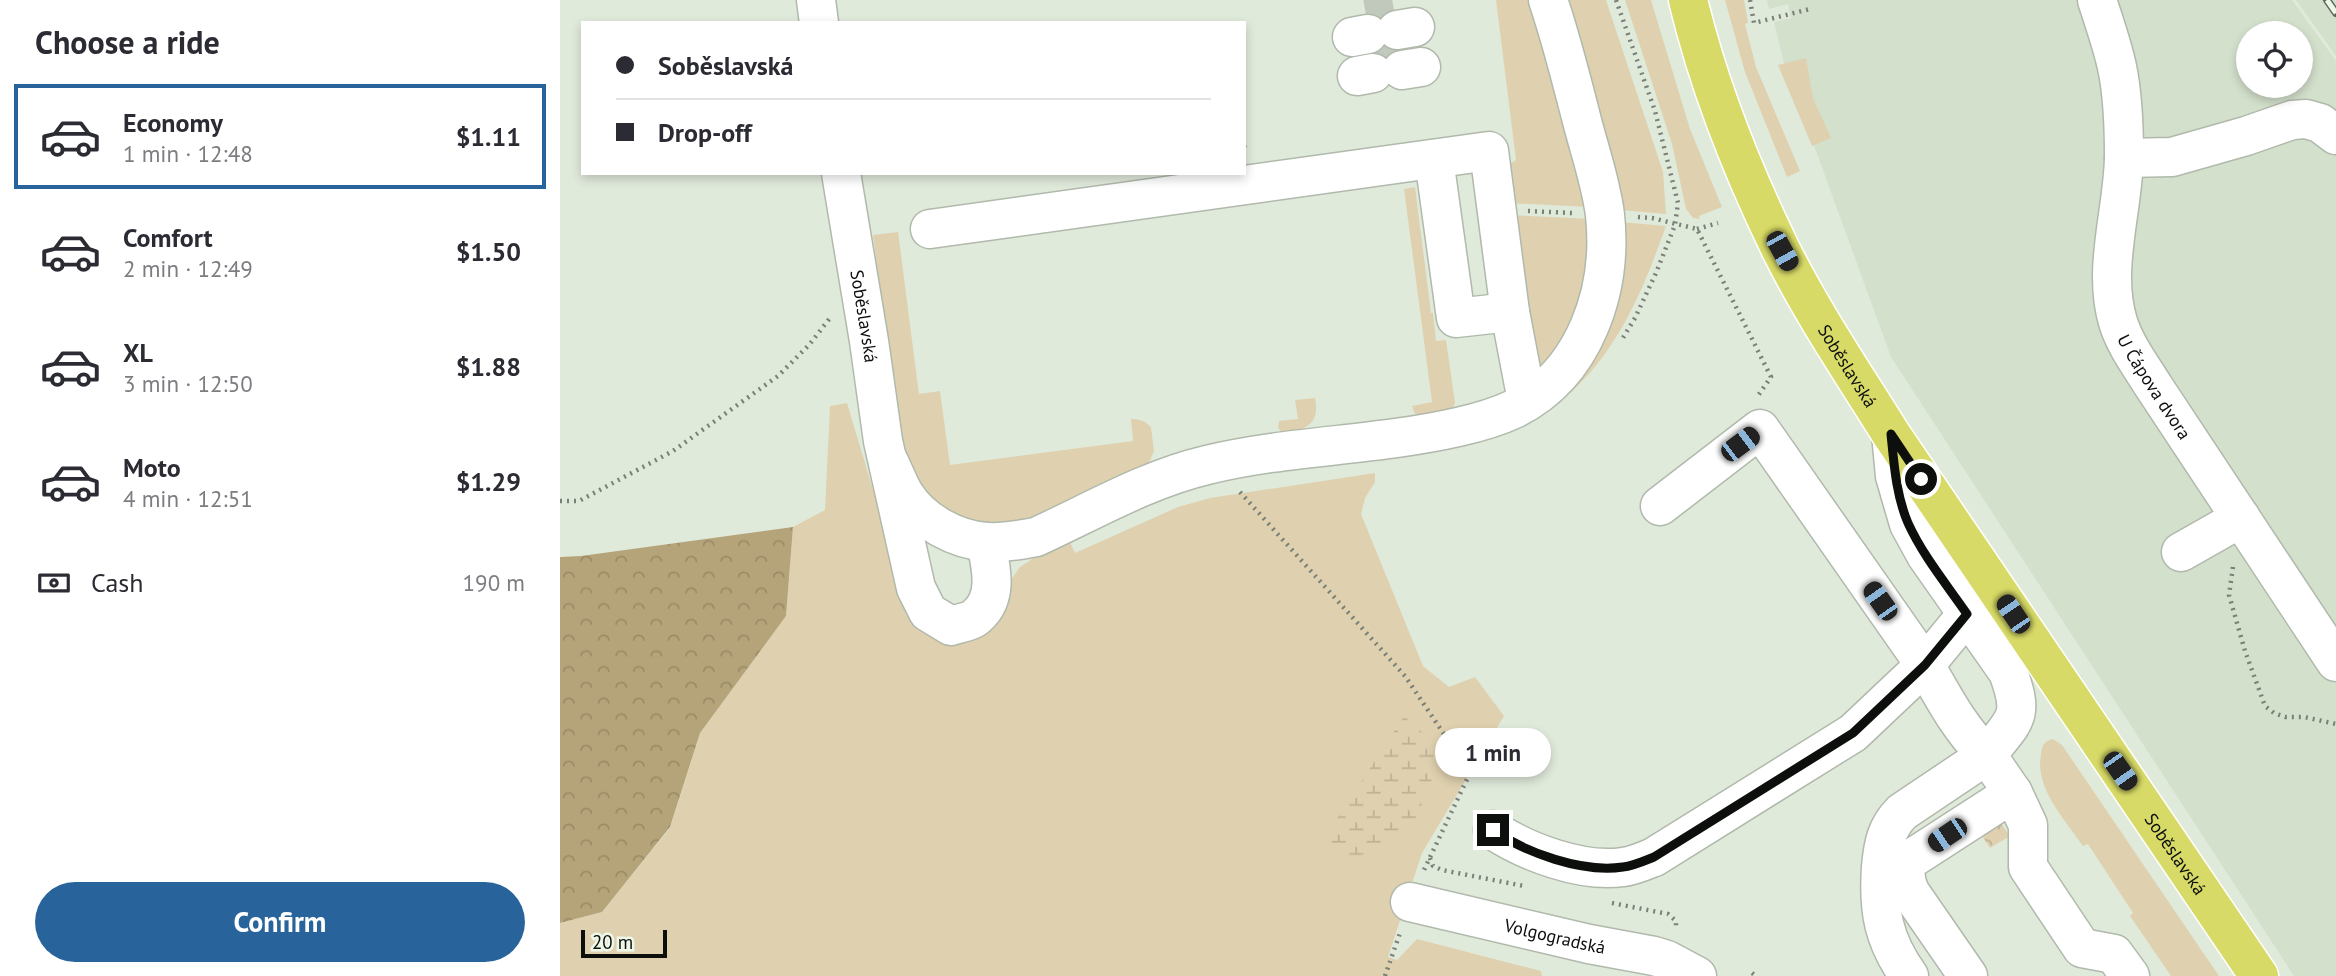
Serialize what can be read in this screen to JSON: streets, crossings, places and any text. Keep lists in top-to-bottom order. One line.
{"streets":{"main road":["Soběslavská"],"street":["U Čápova dvora","Volgogradská"]},"scale_bar":"20 m","page":{"heading":"Choose a ride","banner":["Soběslavská","Drop-off"],"list":[{"name":"Economy","note":"1 min · 12:48","value":"$1.11"},{"name":"Comfort","note":"2 min · 12:49","value":"$1.50"},{"name":"XL","note":"3 min · 12:50","value":"$1.88"},{"name":"Moto","note":"4 min · 12:51","value":"$1.29"}],"pay":["Cash","190 m"],"bubble":"1 min","buttons":"Confirm","scale":"20 m"}}
